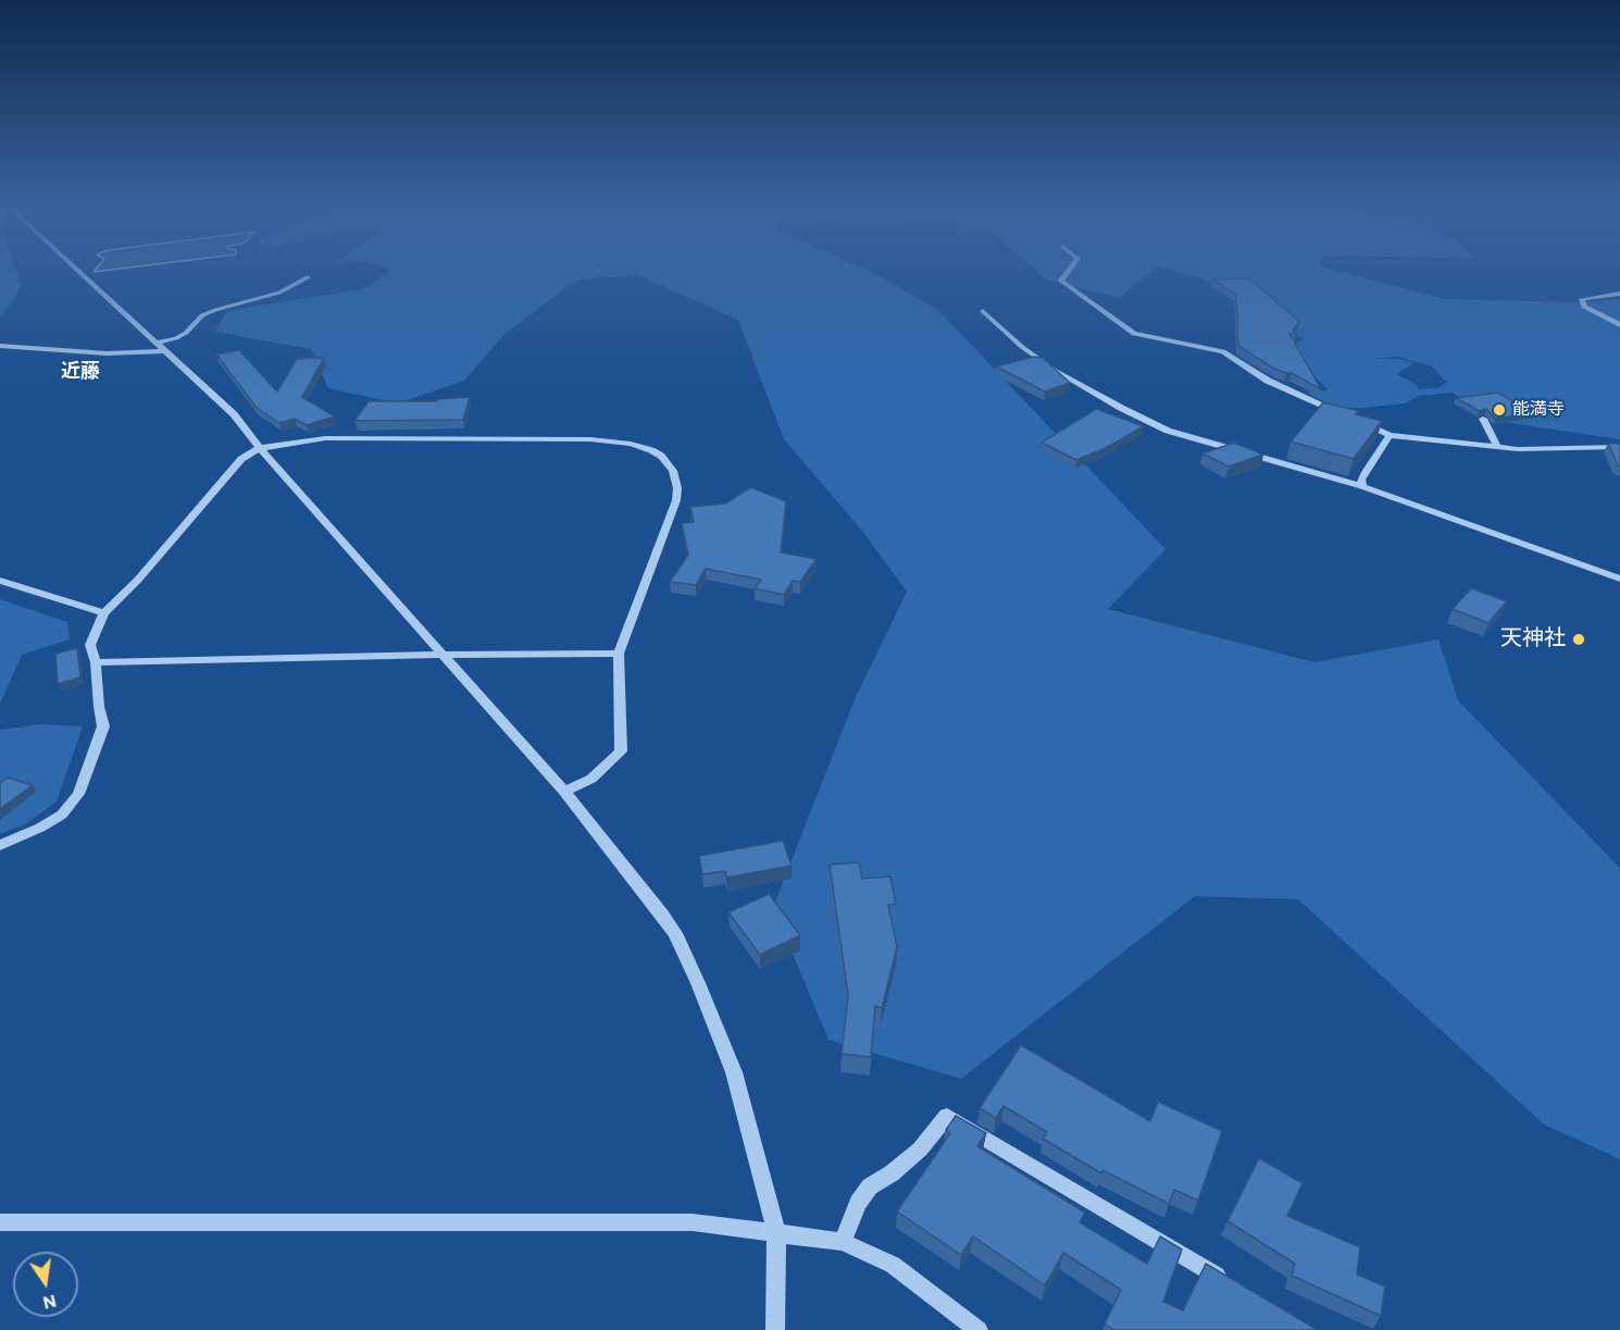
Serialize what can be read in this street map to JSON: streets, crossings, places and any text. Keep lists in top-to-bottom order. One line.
{"districts":["近藤"],"places":["能満寺","天神社"],"north":"bottom"}
